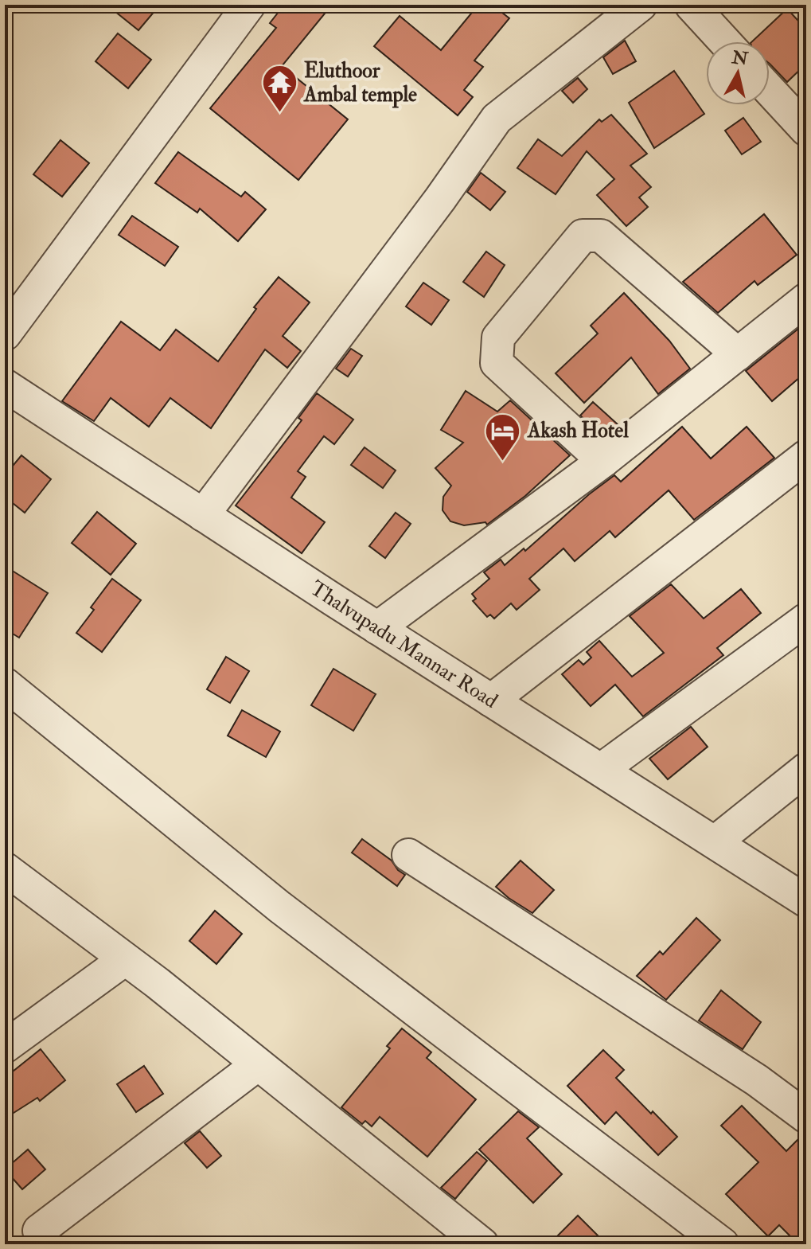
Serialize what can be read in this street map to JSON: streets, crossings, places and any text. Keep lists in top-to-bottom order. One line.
{"streets":{"street":["Thalvupadu Mannar Road"]},"places":{"temple":["Eluthoor Ambal temple"],"hotel":["Akash Hotel"]},"north":"top"}
